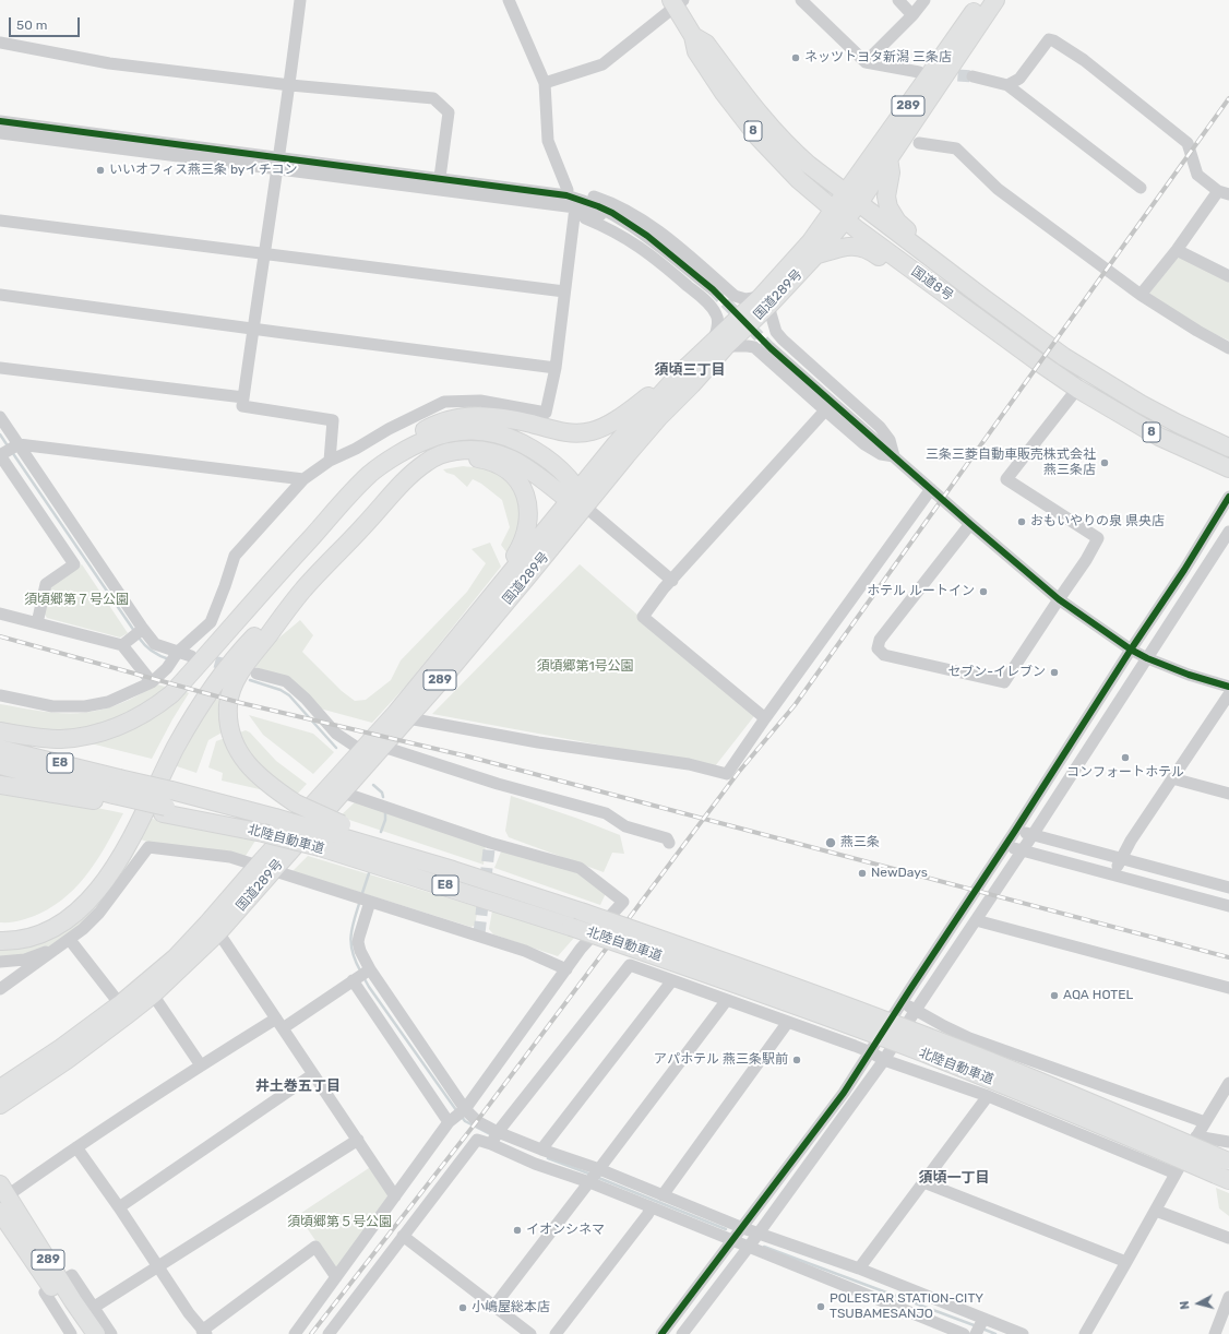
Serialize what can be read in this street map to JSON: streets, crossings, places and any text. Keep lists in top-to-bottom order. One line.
{"streets":{"highway":["289","8","国道8号","国道289号","E8","北陸自動車道"]},"crossings":[["国道8号","国道289号"]],"districts":["須頃三丁目","井土巻五丁目","須頃一丁目"],"parks":["須頃郷第７号公園","須頃郷第1号公園","須頃郷第５号公園"],"places":["ネッツトヨタ新潟 三条店","いいオフィス燕三条 byイチコン","三条三菱自動車販売株式会社 燕三条店","おもいやりの泉 県央店","ホテル ルートイン","セブン-イレブン","コンフォートホテル","燕三条","NewDays","AQA HOTEL","アパホテル 燕三条駅前","イオンシネマ","POLESTAR STATION-CITY TSUBAMESANJO","小嶋屋総本店"],"scale_bar":"50 m","north":"left"}
